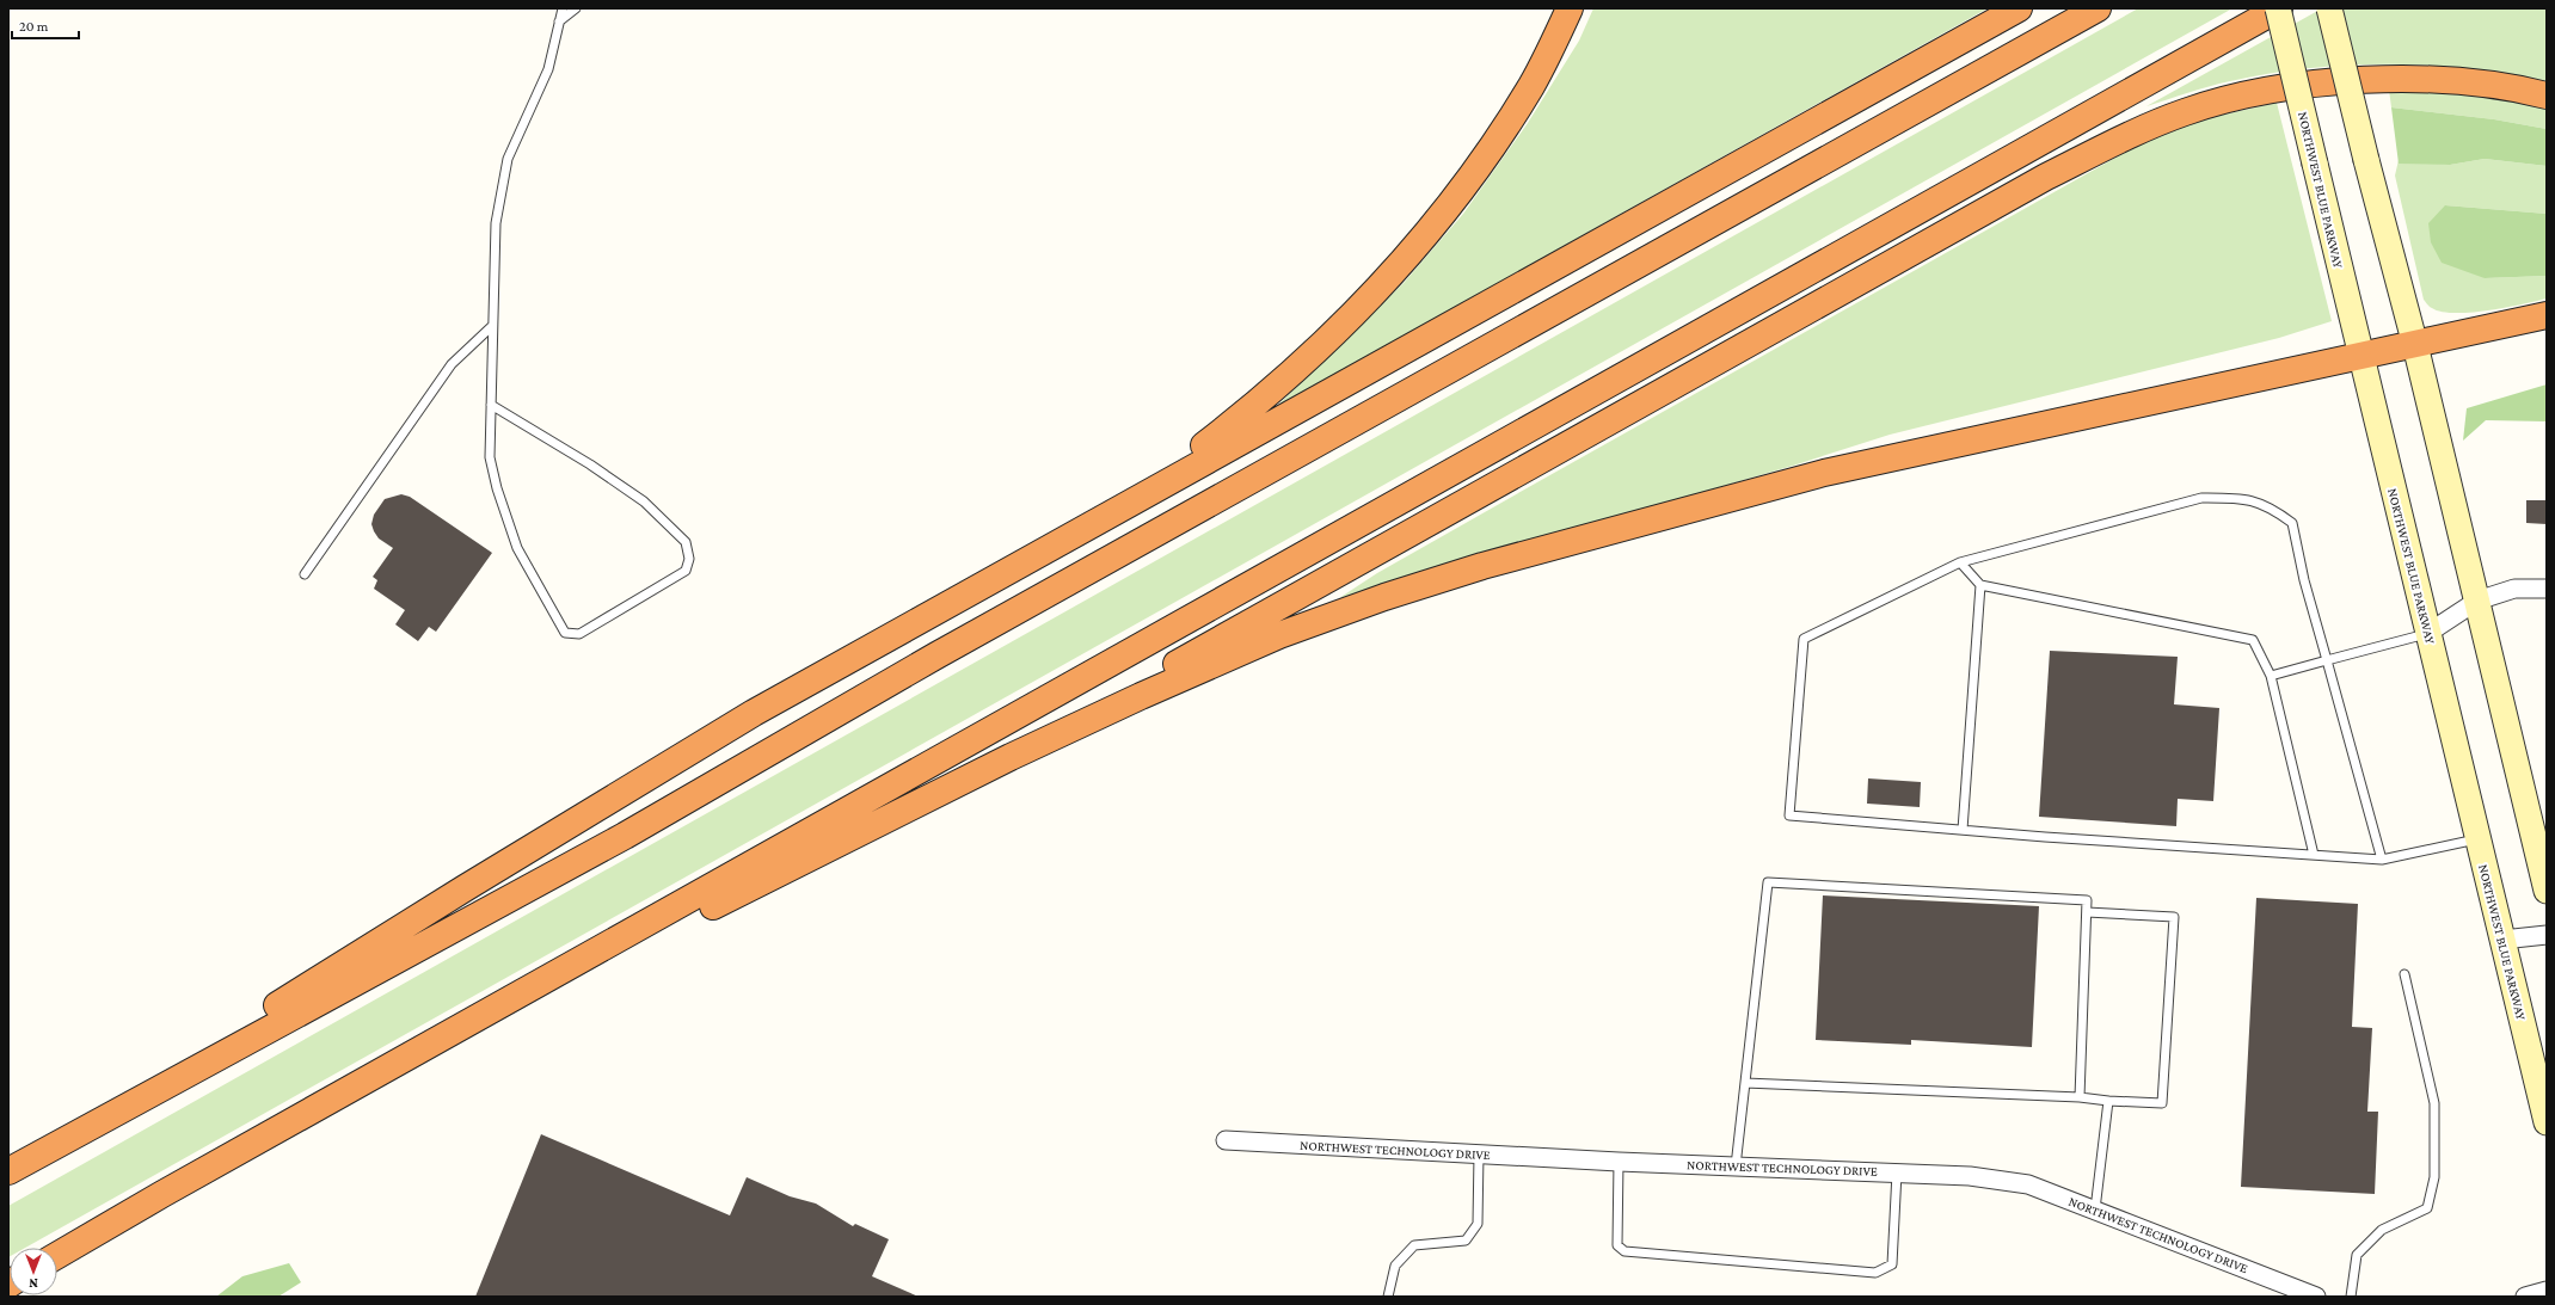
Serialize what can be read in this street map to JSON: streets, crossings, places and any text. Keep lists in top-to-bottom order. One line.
{"streets":{"street":["NORTHWEST BLUE PARKWAY","NORTHWEST TECHNOLOGY DRIVE"]},"scale_bar":"20 m","north":"bottom"}
